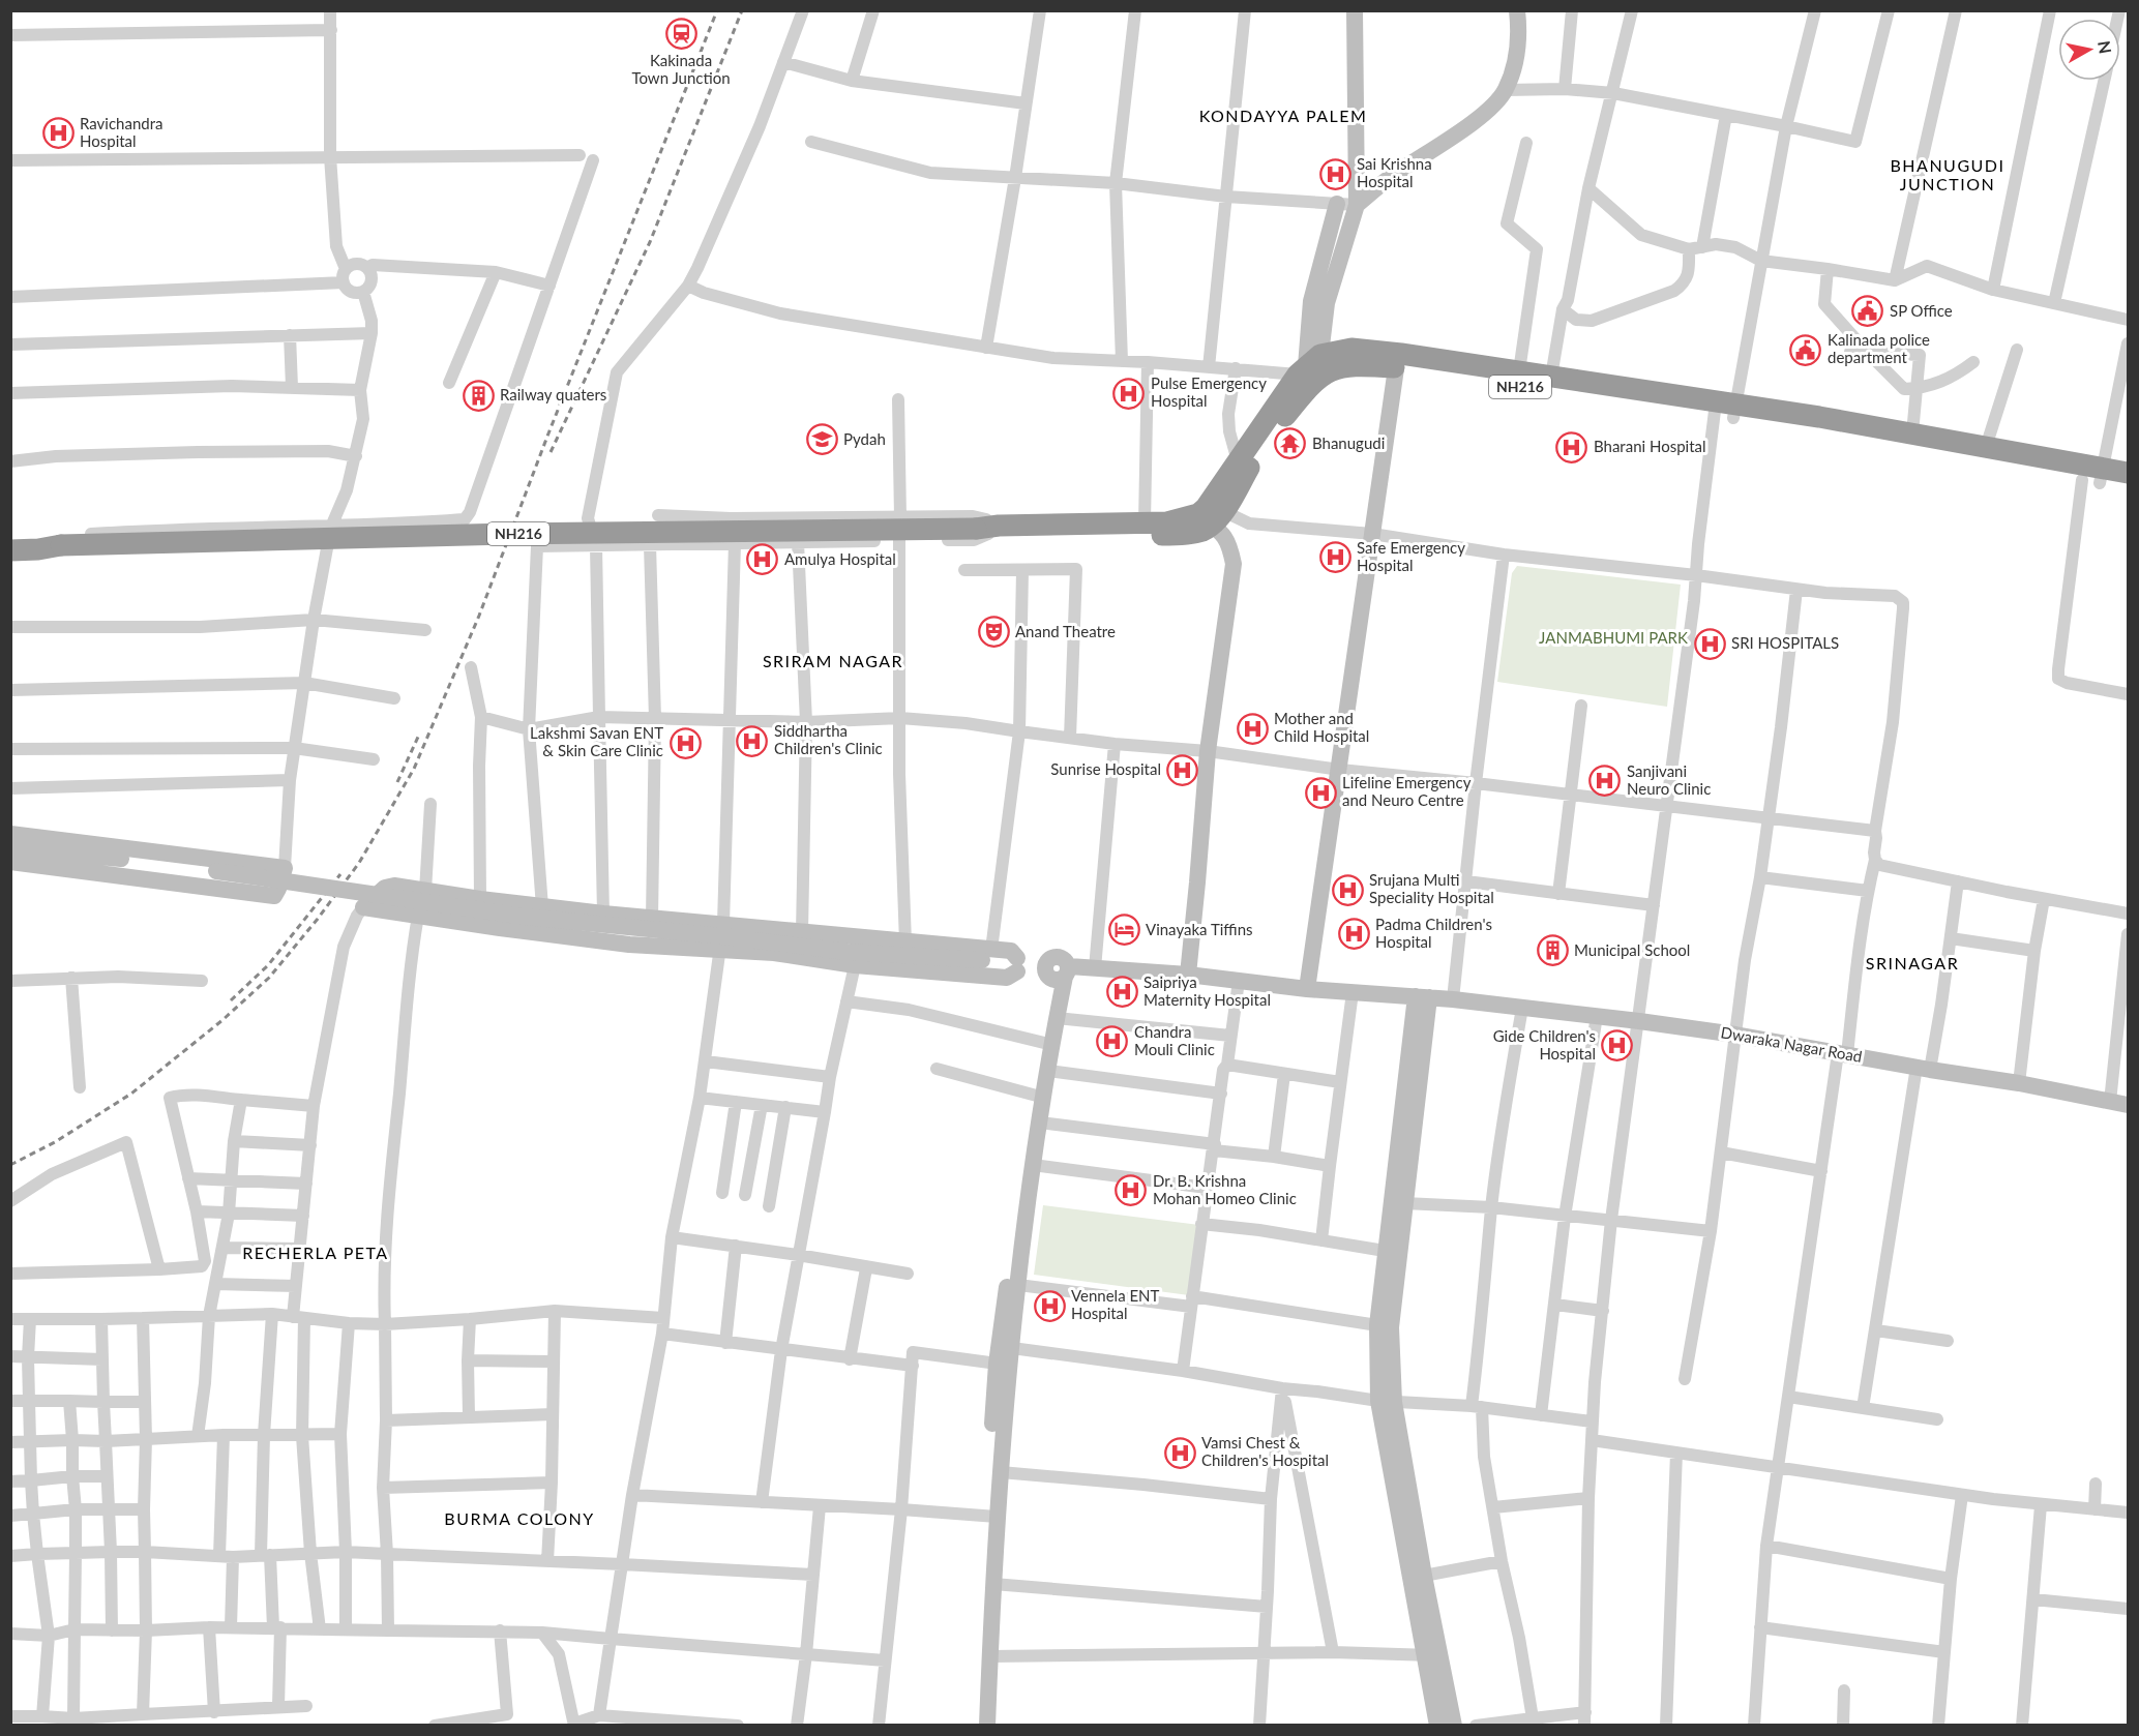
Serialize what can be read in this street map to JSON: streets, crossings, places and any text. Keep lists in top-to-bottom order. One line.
{"streets":{"highway":["NH216"],"street":["Dwaraka Nagar Road"]},"districts":["KONDAYYA PALEM","BHANUGUDI JUNCTION","SRIRAM NAGAR","SRINAGAR","RECHERLA PETA","BURMA COLONY"],"parks":["JANMABHUMI PARK"],"places":{"station":["Kakinada Town Junction"],"hospital":["Ravichandra Hospital","Sai Krishna Hospital","Pulse Emergency Hospital","Bharani Hospital","Safe Emergency Hospital","Amulya Hospital","SRI HOSPITALS","Mother and Child Hospital","Siddhartha Children's Clinic","Lakshmi Savan ENT & Skin Care Clinic","Sunrise Hospital","Sanjivani Neuro Clinic","Lifeline Emergency and Neuro Centre","Srujana Multi Speciality Hospital","Padma Children's Hospital","Saipriya Maternity Hospital","Chandra Mouli Clinic","Gide Children's Hospital","Dr. B. Krishna Mohan Homeo Clinic","Vennela ENT Hospital","Vamsi Chest & Children's Hospital"],"public building":["SP Office","Kalinada police department"],"building":["Railway quaters","Municipal School"],"school or university":["Pydah"],"temple":["Bhanugudi"],"theatre":["Anand Theatre"],"hotel":["Vinayaka Tiffins"]},"north":"right"}
